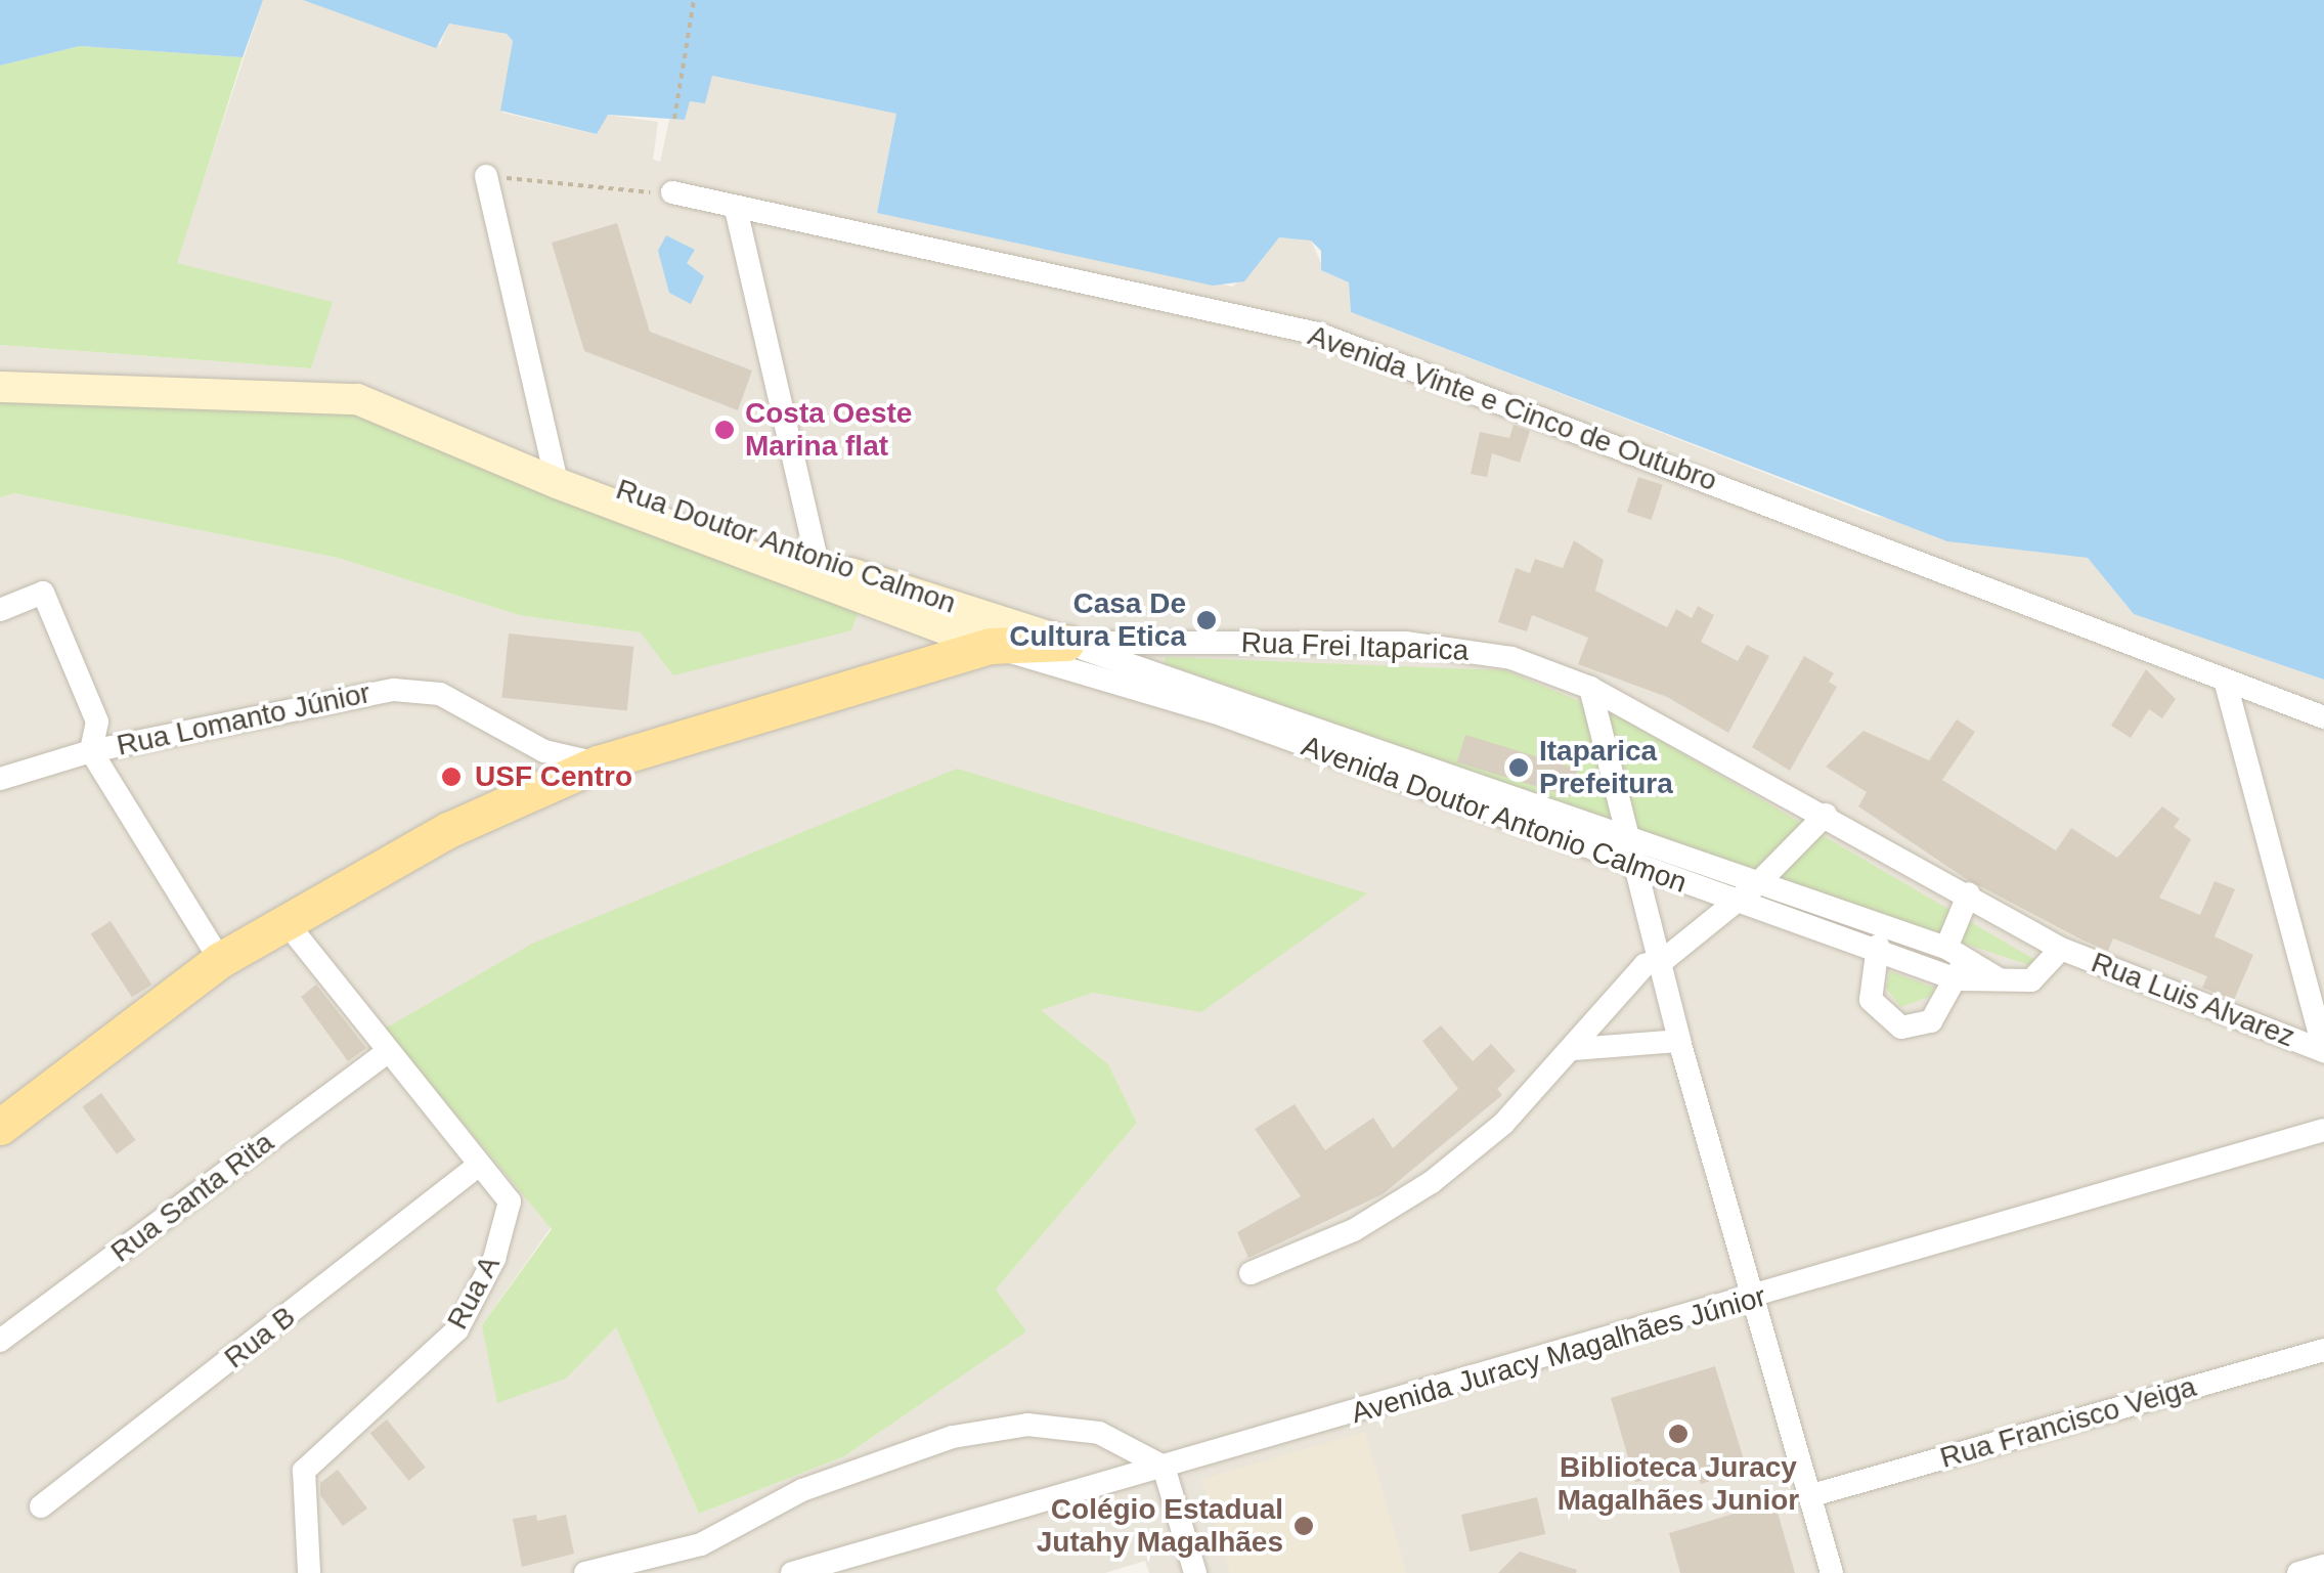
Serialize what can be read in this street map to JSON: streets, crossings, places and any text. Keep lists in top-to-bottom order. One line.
{"streets":{"street":["Avenida Vinte e Cinco de Outubro","Rua Doutor Antonio Calmon","Rua Frei Itaparica","Rua Lomanto Júnior","Avenida Doutor Antonio Calmon","Rua Luis Alvarez","Rua Santa Rita","Rua A","Rua B","Avenida Juracy Magalhães Júnior","Rua Francisco Veiga"]},"crossings":[["Rua Doutor Antonio Calmon","Rua Frei Itaparica"],["Rua Doutor Antonio Calmon","Avenida Doutor Antonio Calmon"],["Rua Frei Itaparica","Avenida Doutor Antonio Calmon"],["Rua Frei Itaparica","Rua Luis Alvarez"],["Avenida Doutor Antonio Calmon","Rua Luis Alvarez"],["Rua Santa Rita","Rua A"],["Rua A","Rua B"]],"places":["Costa Oeste Marina flat","Casa De Cultura Etica","Itaparica Prefeitura","USF Centro","Biblioteca Juracy Magalhães Junior","Colégio Estadual Jutahy Magalhães"]}
